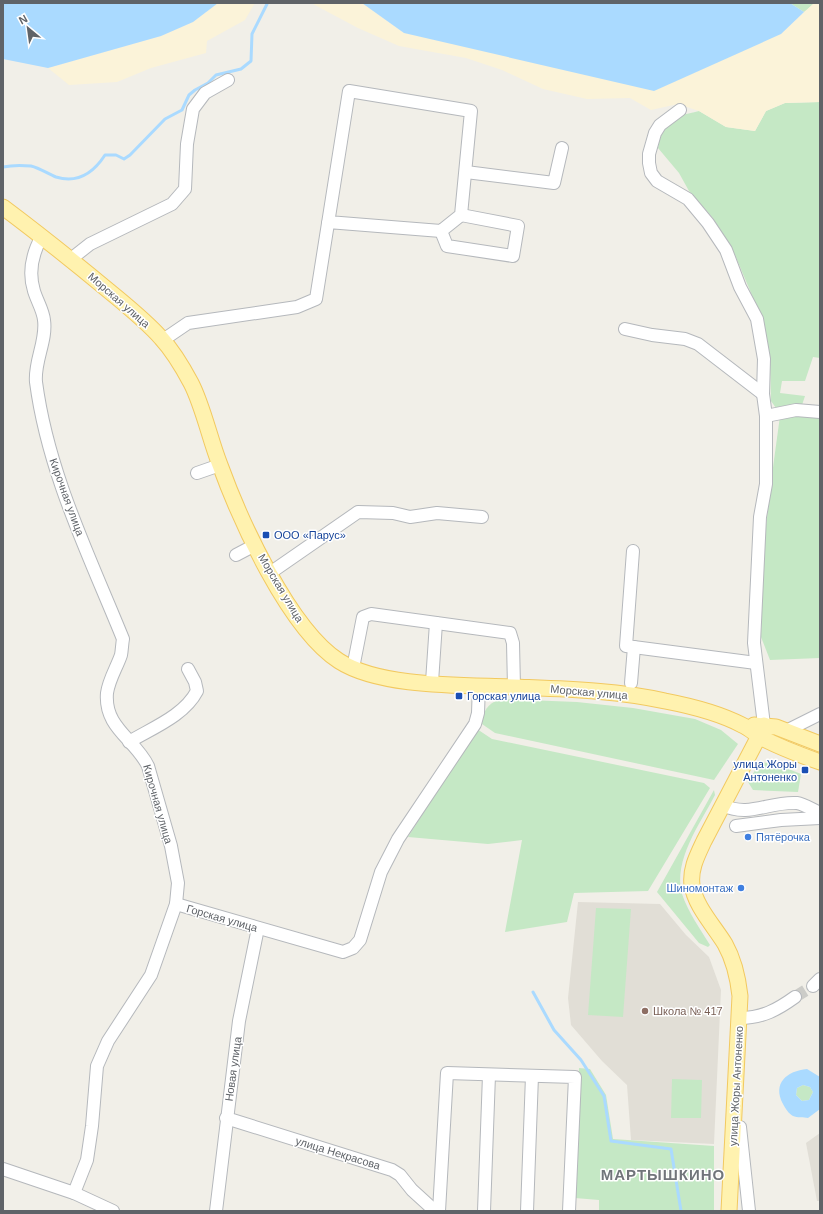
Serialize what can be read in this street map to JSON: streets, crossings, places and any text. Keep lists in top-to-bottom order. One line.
{"streets":{"main road":["Морская улица","улица Жоры Антоненко"],"street":["Кирочная улица","Горская улица","Новая улица","улица Некрасова"]},"crossings":[["Морская улица","Кирочная улица"],["Морская улица","Горская улица"],["Морская улица","улица Жоры Антоненко"],["Кирочная улица","Горская улица"],["Горская улица","Новая улица"],["Новая улица","улица Некрасова"]],"districts":["МАРТЫШКИНО"],"places":{"transit":["ООО «Парус»","Горская улица","улица Жоры Антоненко"],"other":["Пятёрочка","Шиномонтаж","Школа № 417"]},"north":"top left"}
